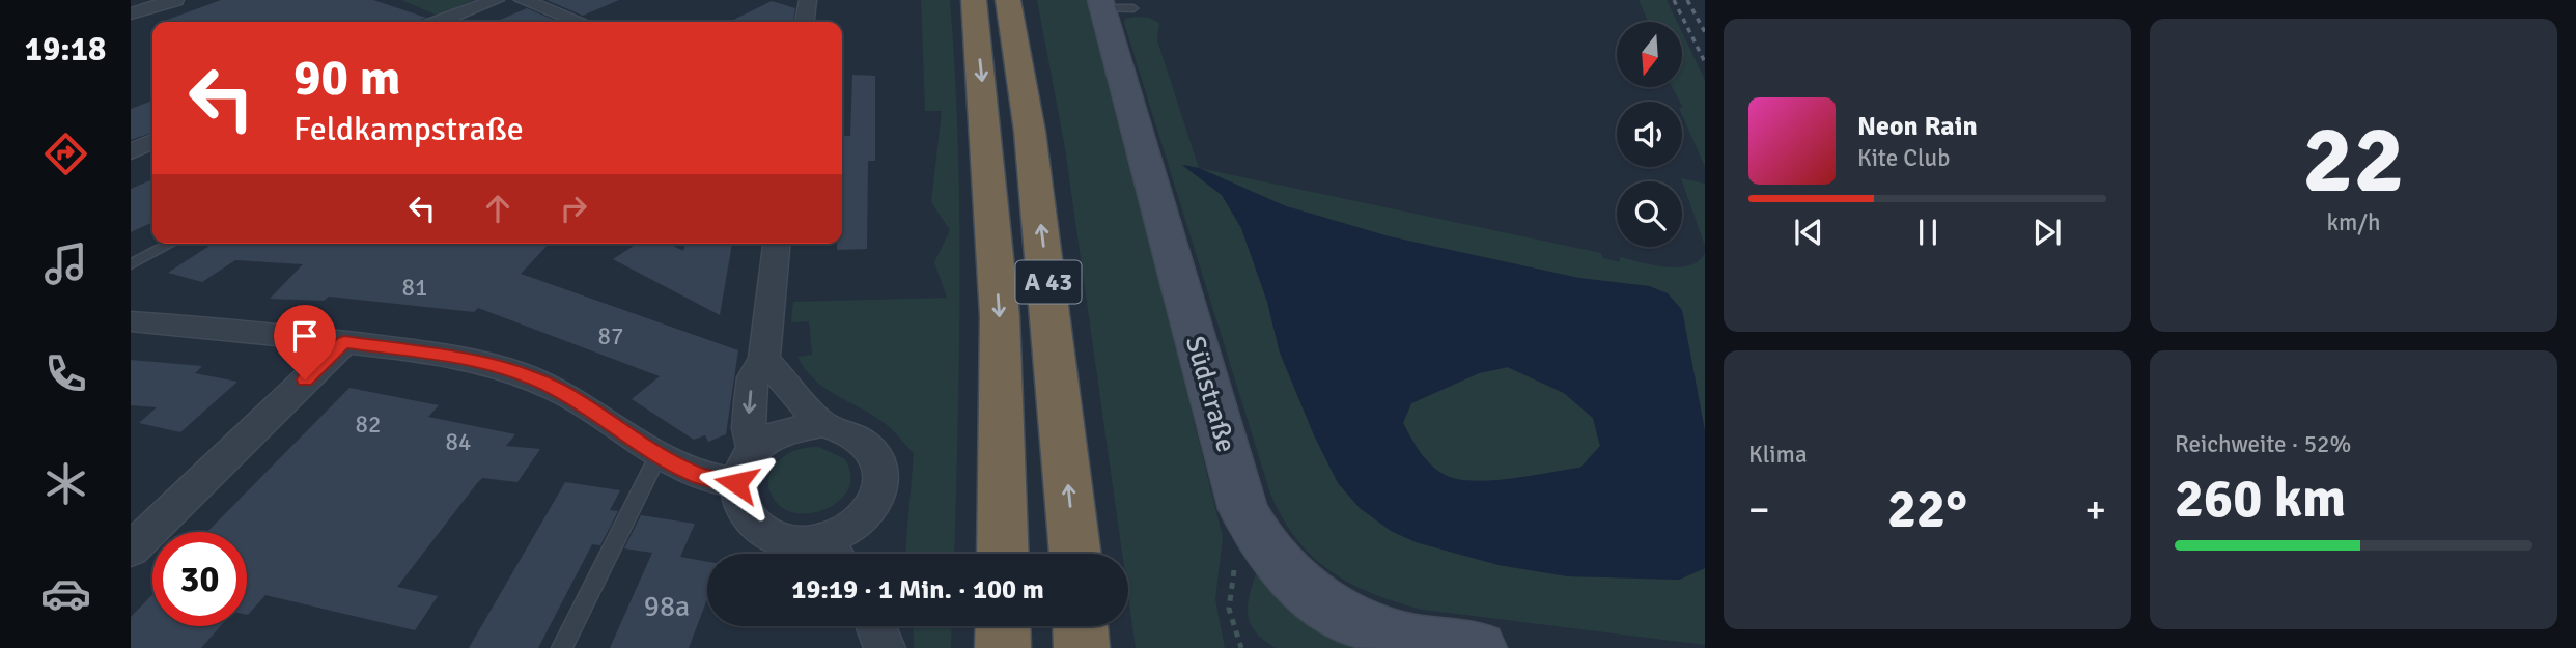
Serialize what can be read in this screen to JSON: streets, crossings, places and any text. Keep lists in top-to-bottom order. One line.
{"streets":{"highway":["A 43"],"street":["Südstraße"]},"house_numbers":["81","87","82","84","98a"],"north":"bottom","page":{"tabs":"19:18","tile":[["22","km/h"],"Klima",["Reichweite · 52%","260 km"]],"turn":["90 m","Feldkampstraße"],"song":["Neon Rain","Kite Club"],"heat":["−","22°","+"],"limit":"30","trip":"19:19 · 1 Min. · 100 m"}}
